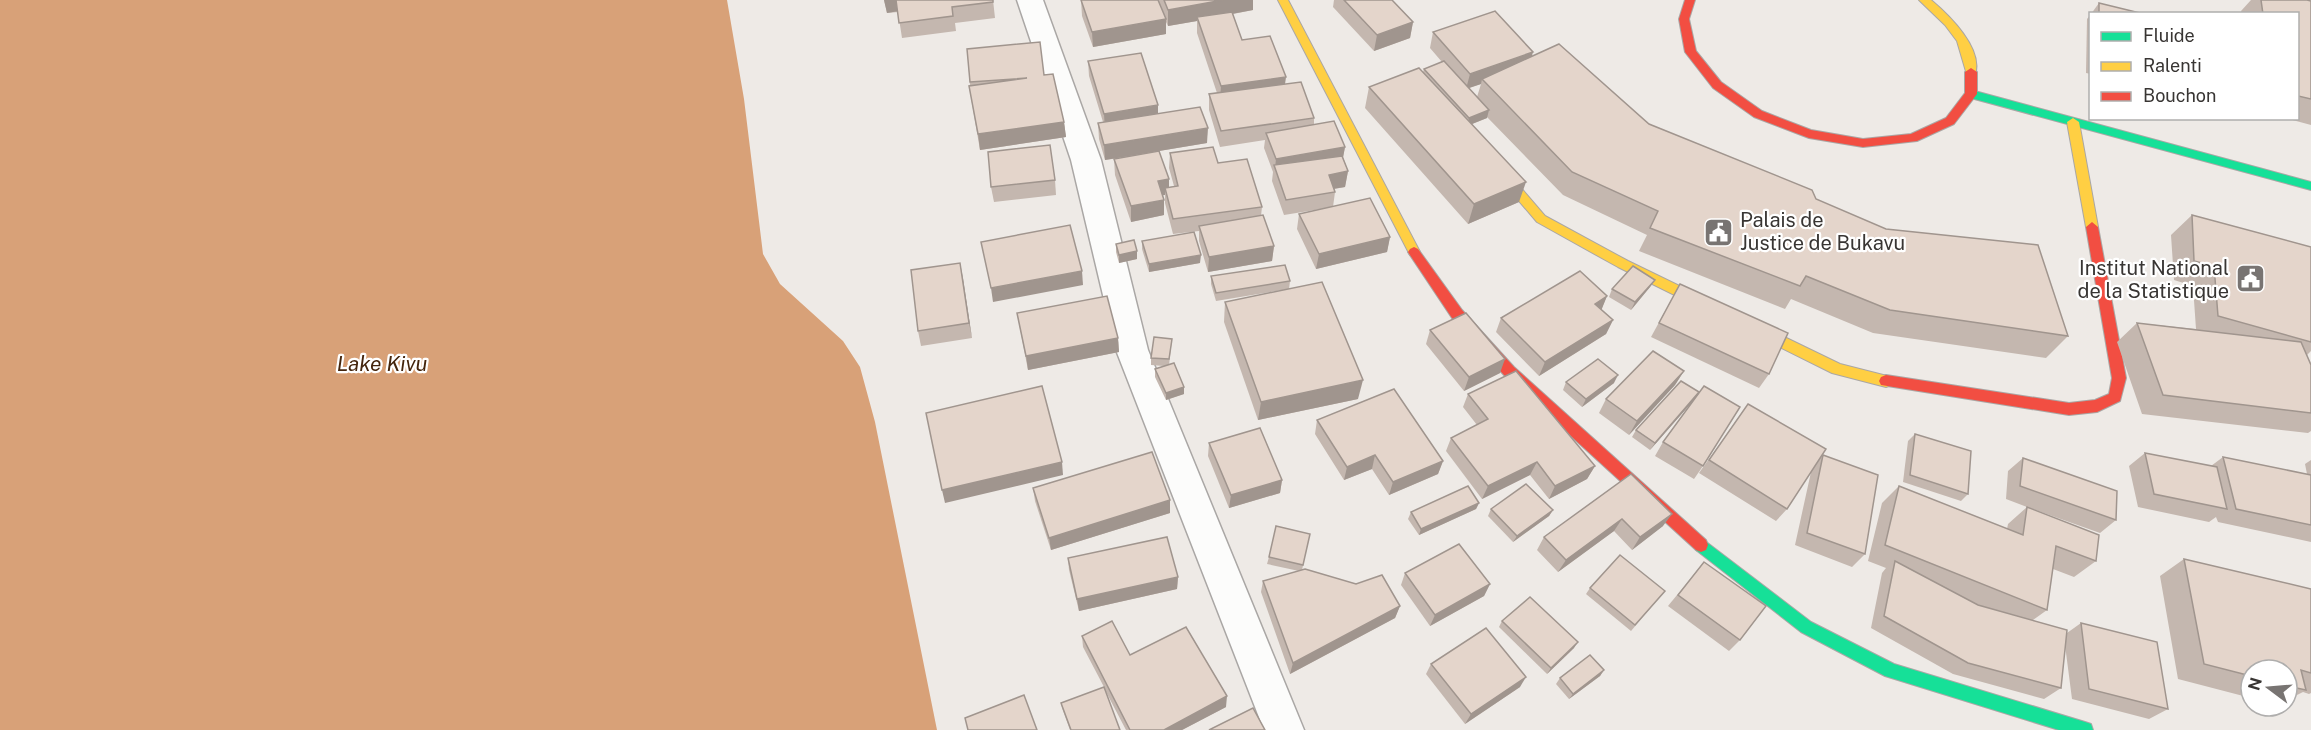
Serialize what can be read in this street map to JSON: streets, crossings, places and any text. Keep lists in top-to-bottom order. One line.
{"water":["Lake Kivu"],"places":{"public building":["Palais de Justice de Bukavu","Institut National de la Statistique"]},"legend":["Fluide","Ralenti","Bouchon"],"north":"left"}
